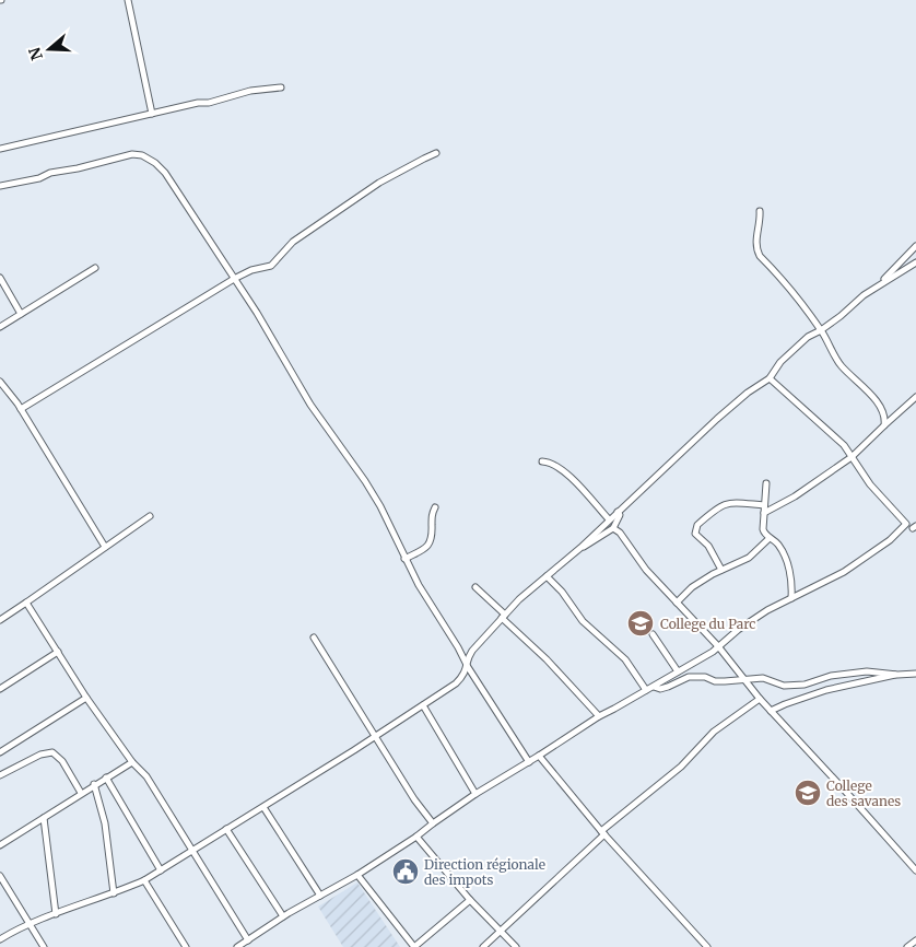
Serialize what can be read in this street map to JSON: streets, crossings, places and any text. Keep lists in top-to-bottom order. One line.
{"places":{"school or university":["College du Parc","College des savanes"],"public building":["Direction régionale des impots"]},"north":"left"}
